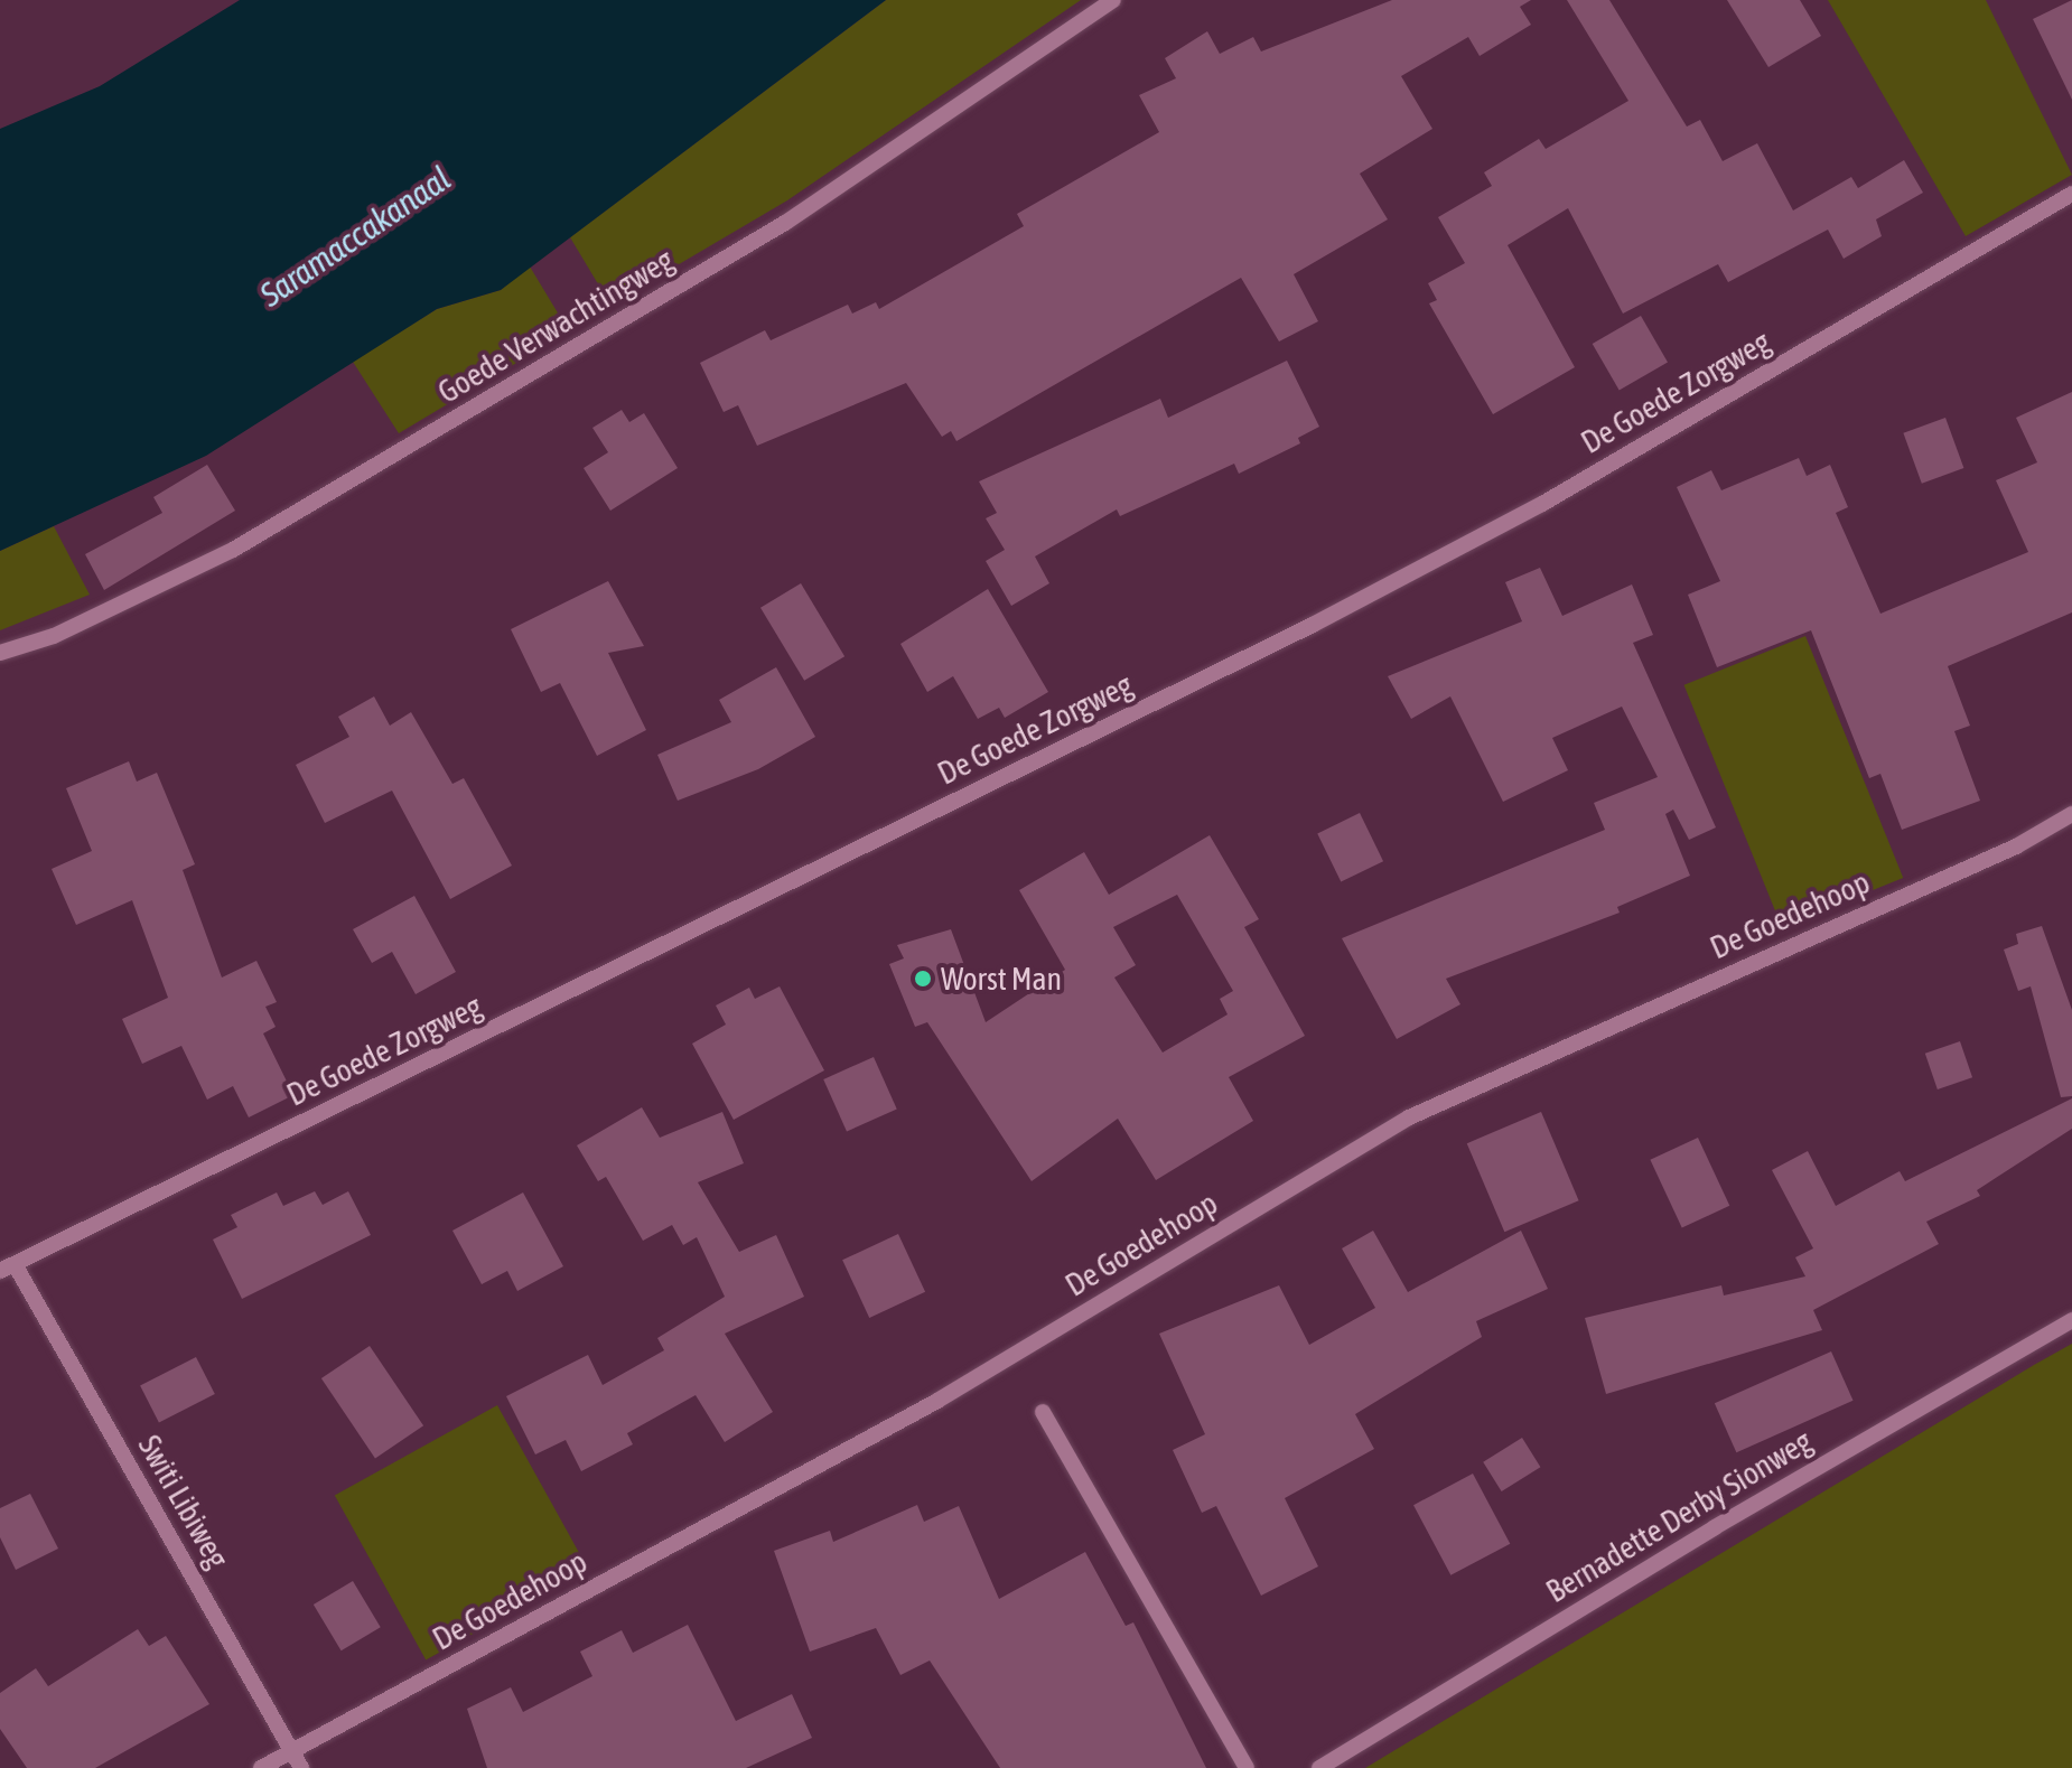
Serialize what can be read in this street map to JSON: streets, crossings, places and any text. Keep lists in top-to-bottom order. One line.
{"streets":{"street":["Goede Verwachtingweg","De Goede Zorgweg","De Goedehoop","Switi Libiweg","Bernadette Derby Sionweg"]},"crossings":[["De Goede Zorgweg","Switi Libiweg"],["De Goedehoop","Switi Libiweg"]],"water":["Saramaccakanaal"],"places":["Worst Man"]}
